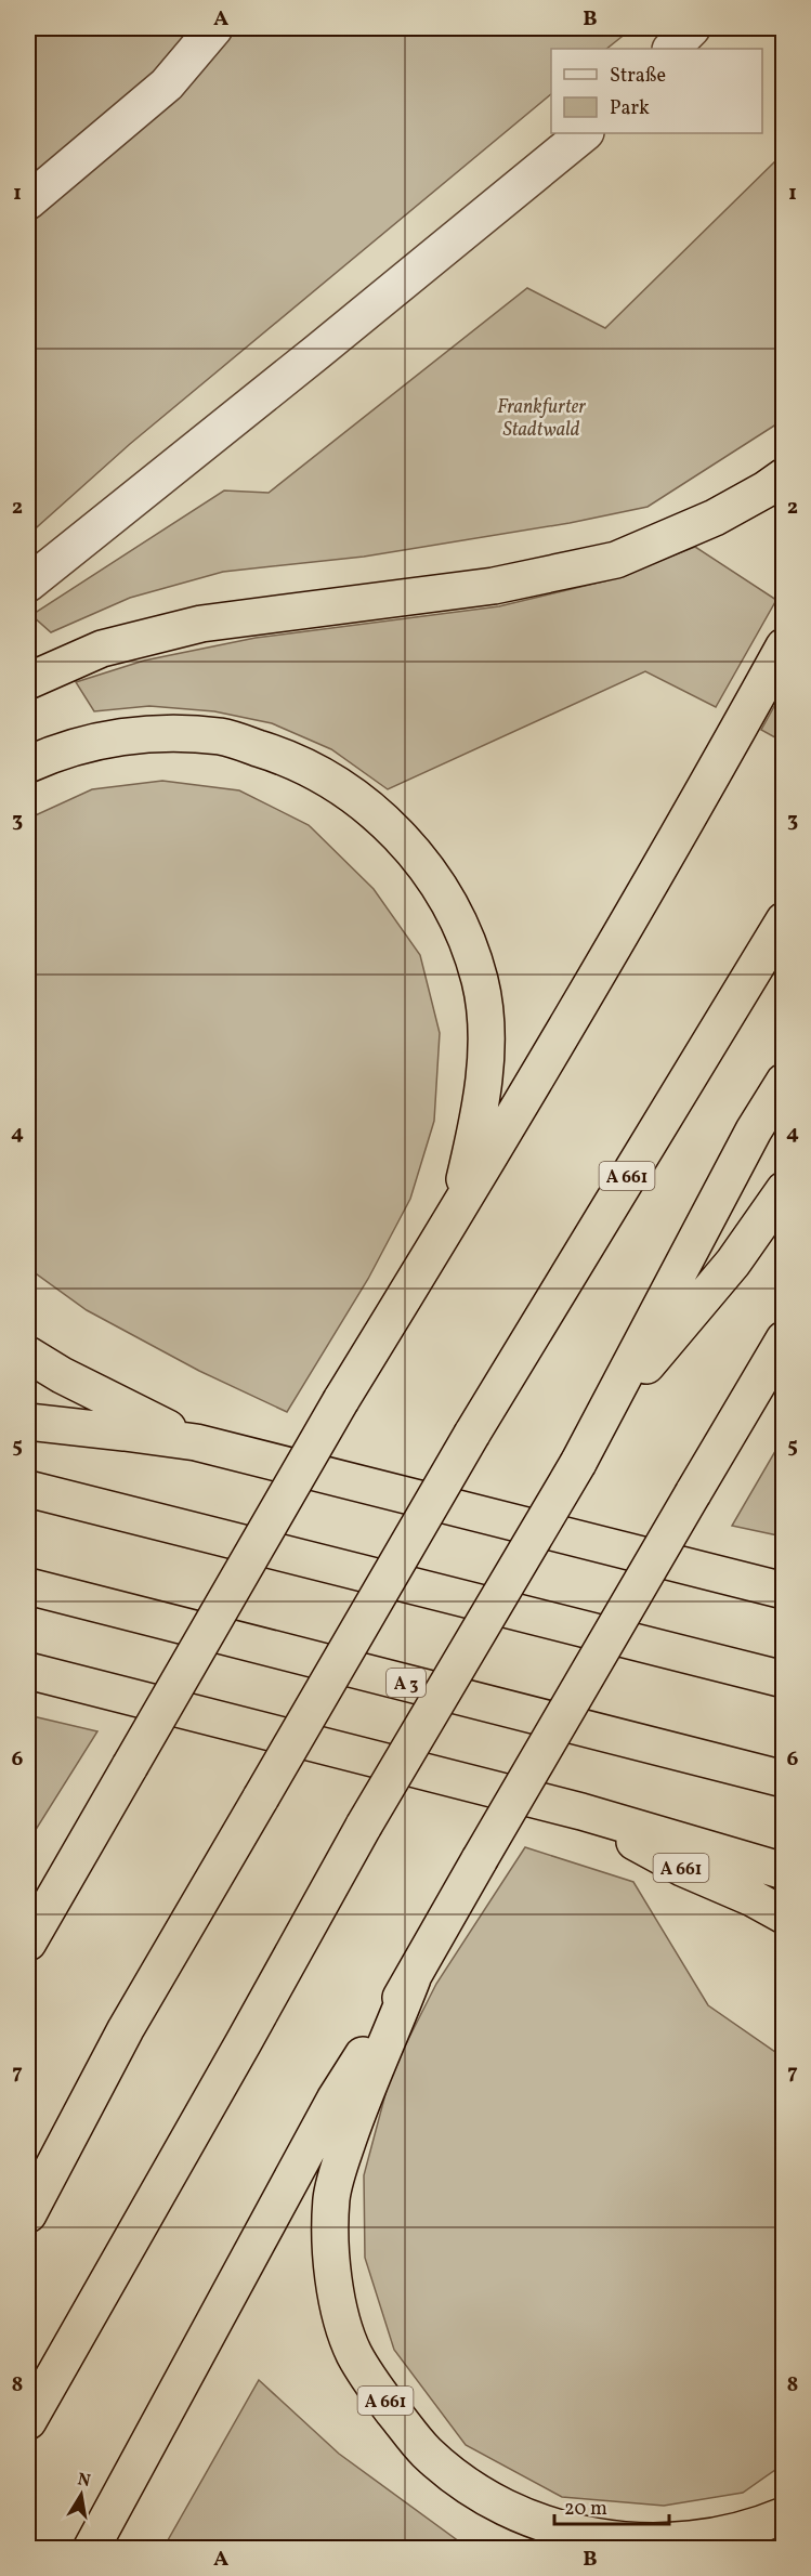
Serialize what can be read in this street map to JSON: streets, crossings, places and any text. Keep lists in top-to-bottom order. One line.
{"streets":{"highway":["A 661","A 3"]},"parks":["Frankfurter Stadtwald"],"legend":["Straße","Park"],"scale_bar":"20 m","north":"top","grid":{"columns":["A","B"],"rows":["1","2","3","4","5","6","7","8"]}}
